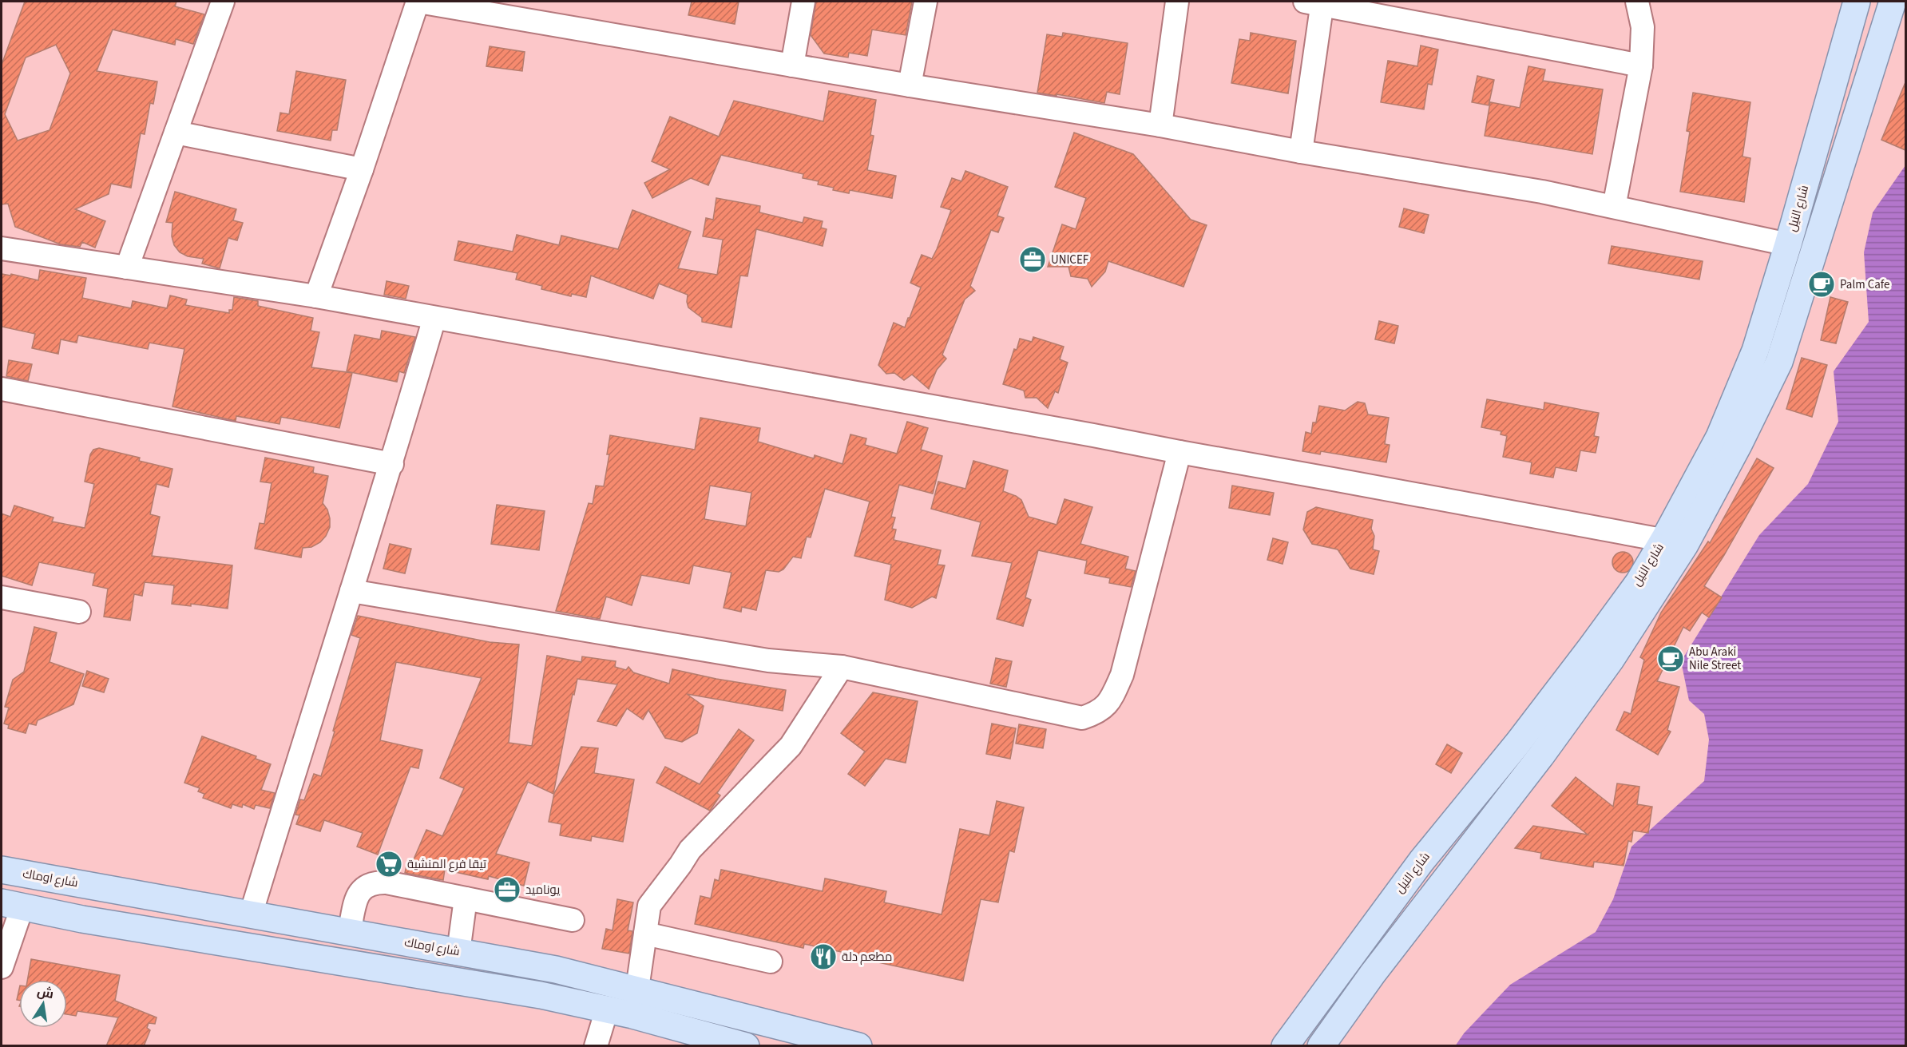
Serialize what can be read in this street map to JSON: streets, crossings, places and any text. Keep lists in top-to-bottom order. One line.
{"streets":{"main road":["شارع النيل","شارع اوماك"]},"places":{"office":["UNICEF","يوناميد"],"cafe":["Palm Cafe","Abu Araki Nile Street"],"supermarket":["تيقا فرع المنشية"],"restaurant":["مطعم دلة"]},"north":"top"}
